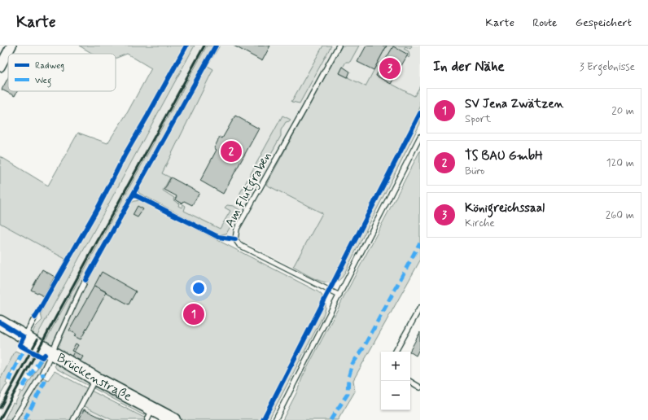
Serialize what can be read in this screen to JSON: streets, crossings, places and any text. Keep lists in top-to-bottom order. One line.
{"streets":{"street":["Brückenstraße"],"lane":["Am Flutgraben"]},"legend":["Radweg","Weg"],"page":{"header":"Karte","nav":["Karte","Route","Gespeichert"],"heading":["In der Nähe","3 Ergebnisse"],"pins":["3","2","1"],"list":[{"mark":"1","name":"SV Jena Zwätzen","note":"Sport","value":"20 m"},{"mark":"2","name":"TS BAU GmbH","note":"Büro","value":"120 m"},{"mark":"3","name":"Königreichssaal","note":"Kirche","value":"260 m"}],"map_buttons":["+","−"]}}
